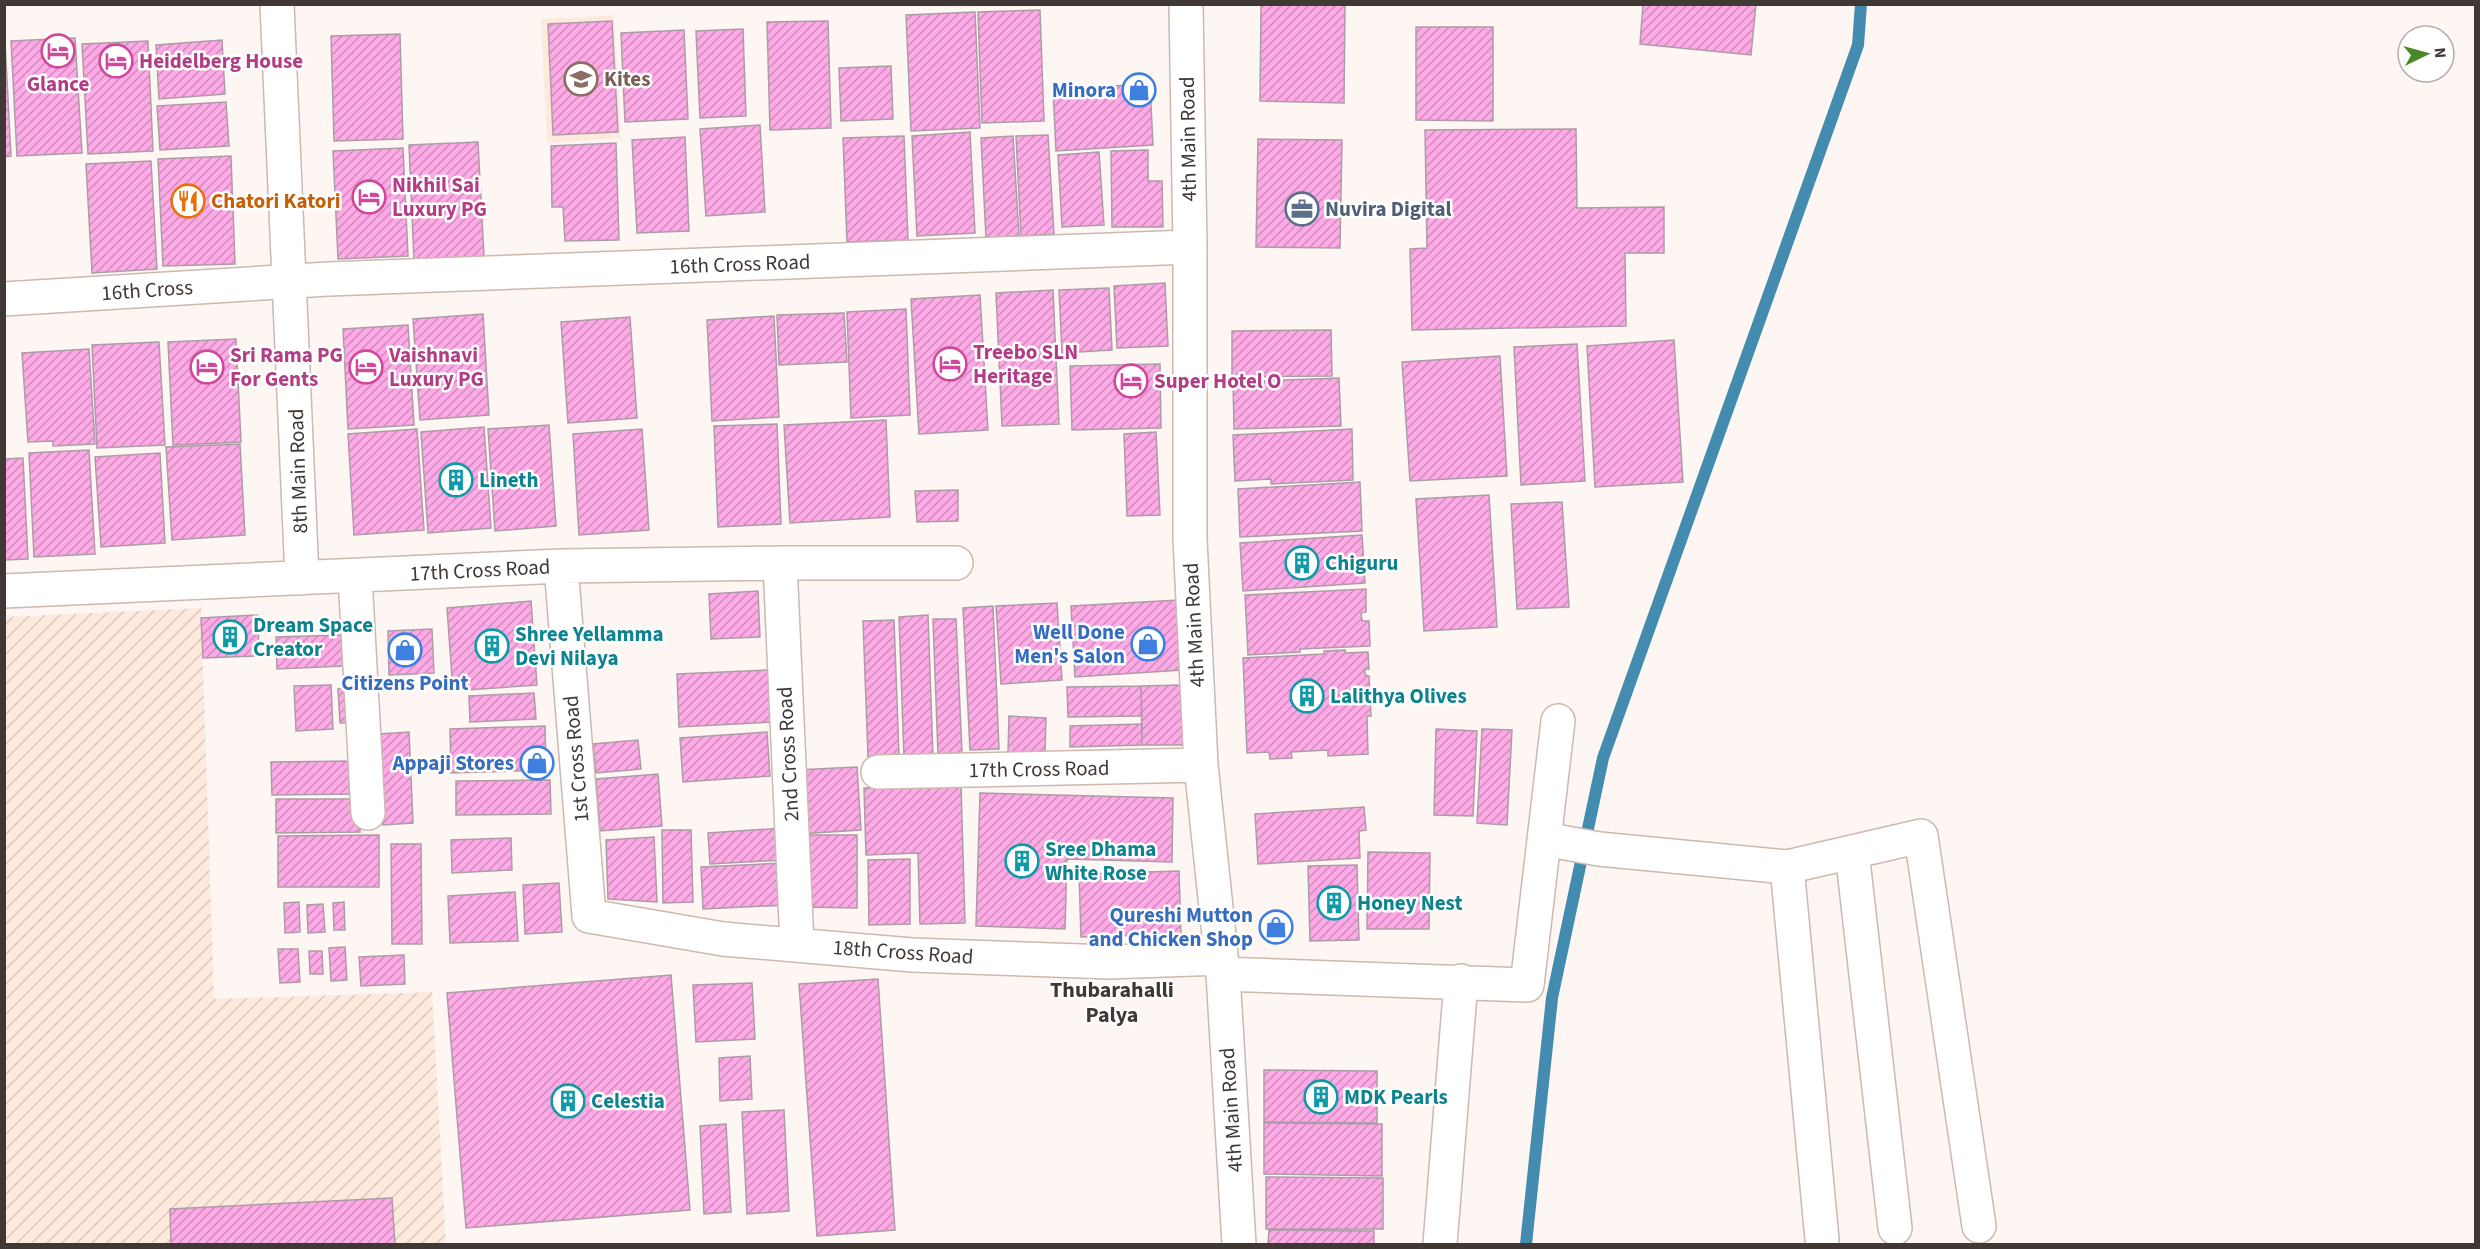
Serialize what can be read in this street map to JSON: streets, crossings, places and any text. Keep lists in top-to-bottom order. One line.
{"streets":{"street":["4th Main Road","16th Cross Road","16th Cross","8th Main Road","17th Cross Road","2nd Cross Road","1st Cross Road","18th Cross Road"]},"crossings":[["4th Main Road","16th Cross Road"],["4th Main Road","17th Cross Road"],["4th Main Road","18th Cross Road"],["16th Cross Road","16th Cross"],["16th Cross Road","8th Main Road"],["16th Cross","8th Main Road"],["8th Main Road","17th Cross Road"],["17th Cross Road","2nd Cross Road"],["17th Cross Road","1st Cross Road"],["2nd Cross Road","18th Cross Road"],["1st Cross Road","18th Cross Road"]],"districts":["Thubarahalli Palya"],"places":{"hotel":["Glance","Heidelberg House","Nikhil Sai Luxury PG","Treebo SLN Heritage","Sri Rama PG For Gents","Vaishnavi Luxury PG","Super Hotel O"],"school or university":["Kites"],"shop":["Minora","Well Done Men's Salon","Citizens Point","Appaji Stores","Qureshi Mutton and Chicken Shop"],"restaurant":["Chatori Katori"],"office":["Nuvira Digital"],"building":["Lineth","Chiguru","Dream Space Creator","Shree Yellamma Devi Nilaya","Lalithya Olives","Sree Dhama White Rose","Honey Nest","MDK Pearls","Celestia"]},"north":"right"}
